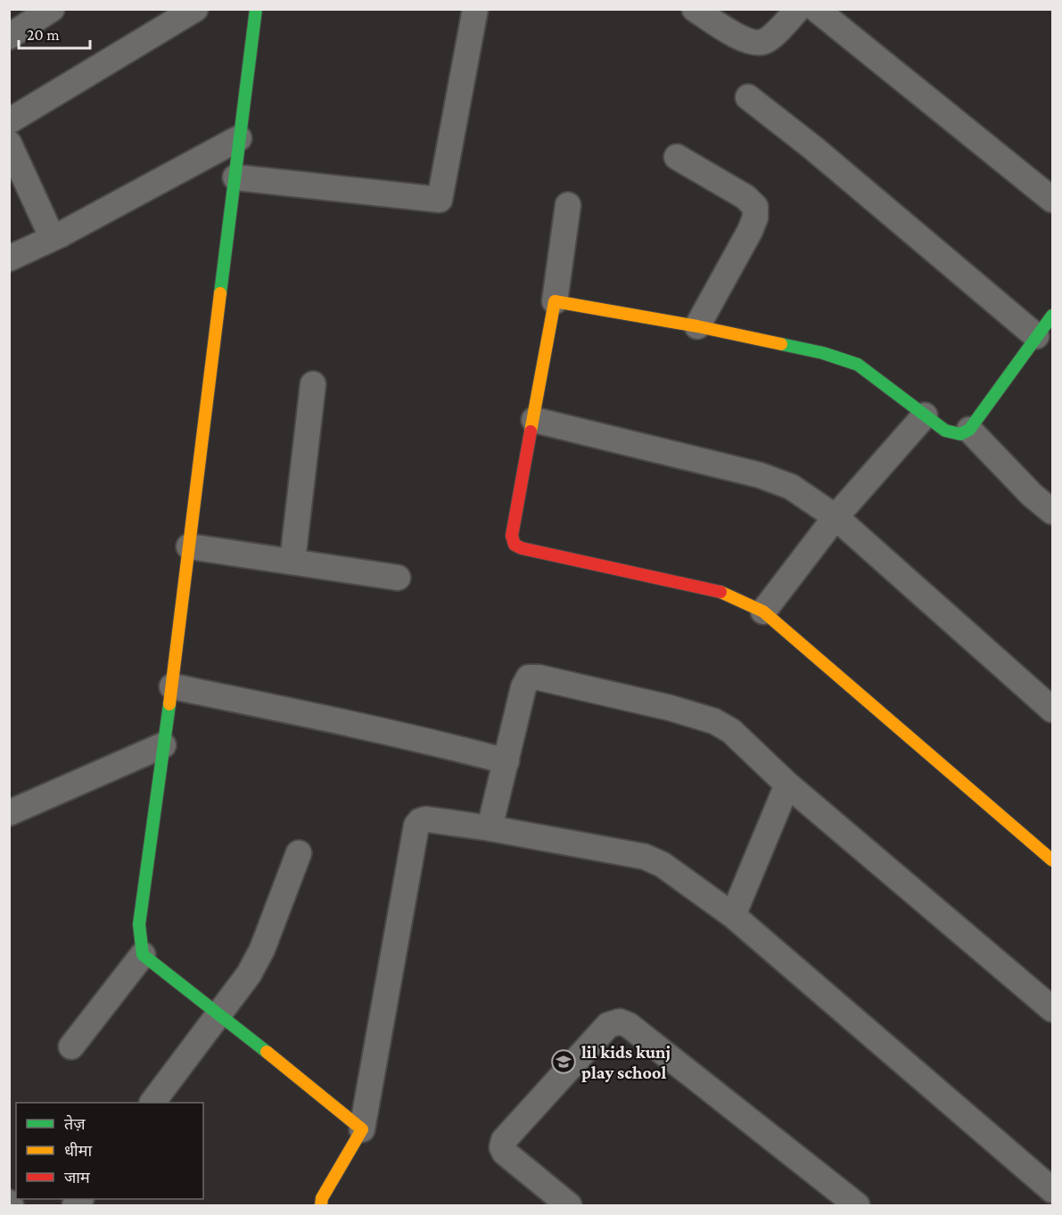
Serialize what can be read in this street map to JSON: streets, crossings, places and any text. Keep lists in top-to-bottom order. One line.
{"places":{"school or university":["lil kids kunj play school"]},"legend":["तेज़","धीमा","जाम"],"scale_bar":"20 m"}
